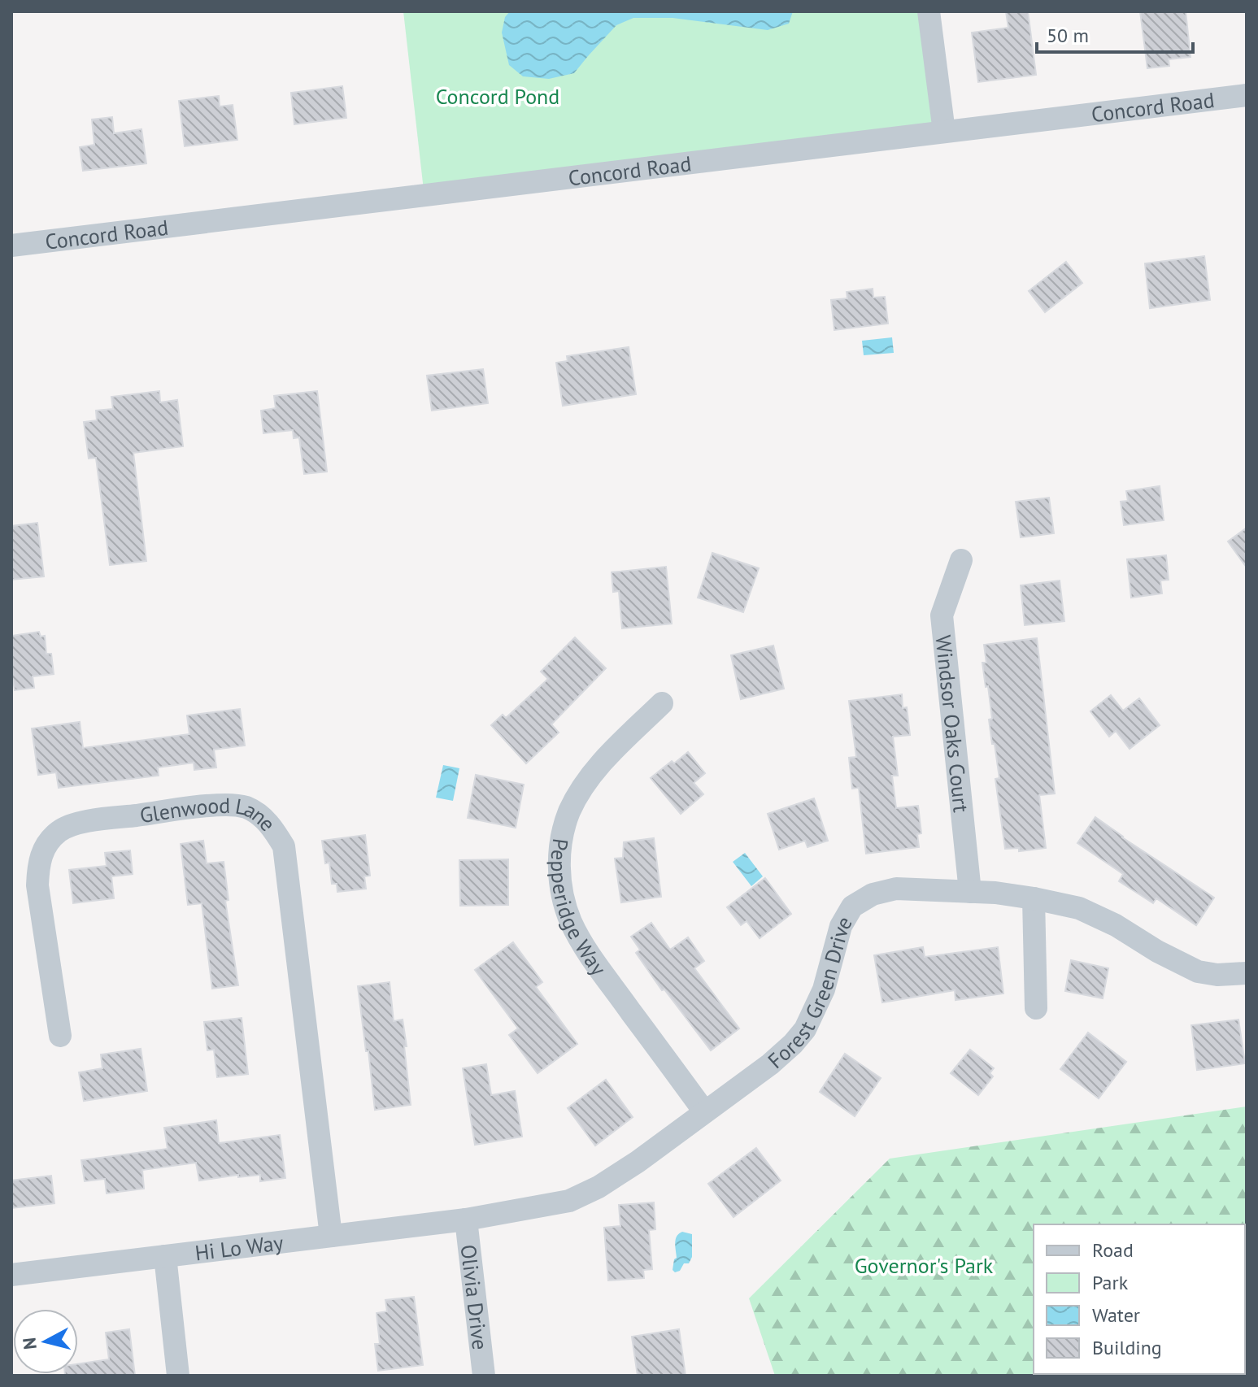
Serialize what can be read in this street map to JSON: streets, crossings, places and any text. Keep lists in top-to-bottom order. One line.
{"streets":{"street":["Concord Road","Windsor Oaks Court","Glenwood Lane","Pepperidge Way","Forest Green Drive","Hi Lo Way","Olivia Drive"]},"crossings":[["Windsor Oaks Court","Forest Green Drive"],["Glenwood Lane","Hi Lo Way"],["Pepperidge Way","Forest Green Drive"],["Forest Green Drive","Hi Lo Way"],["Forest Green Drive","Olivia Drive"],["Hi Lo Way","Olivia Drive"]],"parks":["Concord Pond","Governor's Park"],"legend":["Road","Park","Water","Building"],"scale_bar":"50 m","north":"left"}
